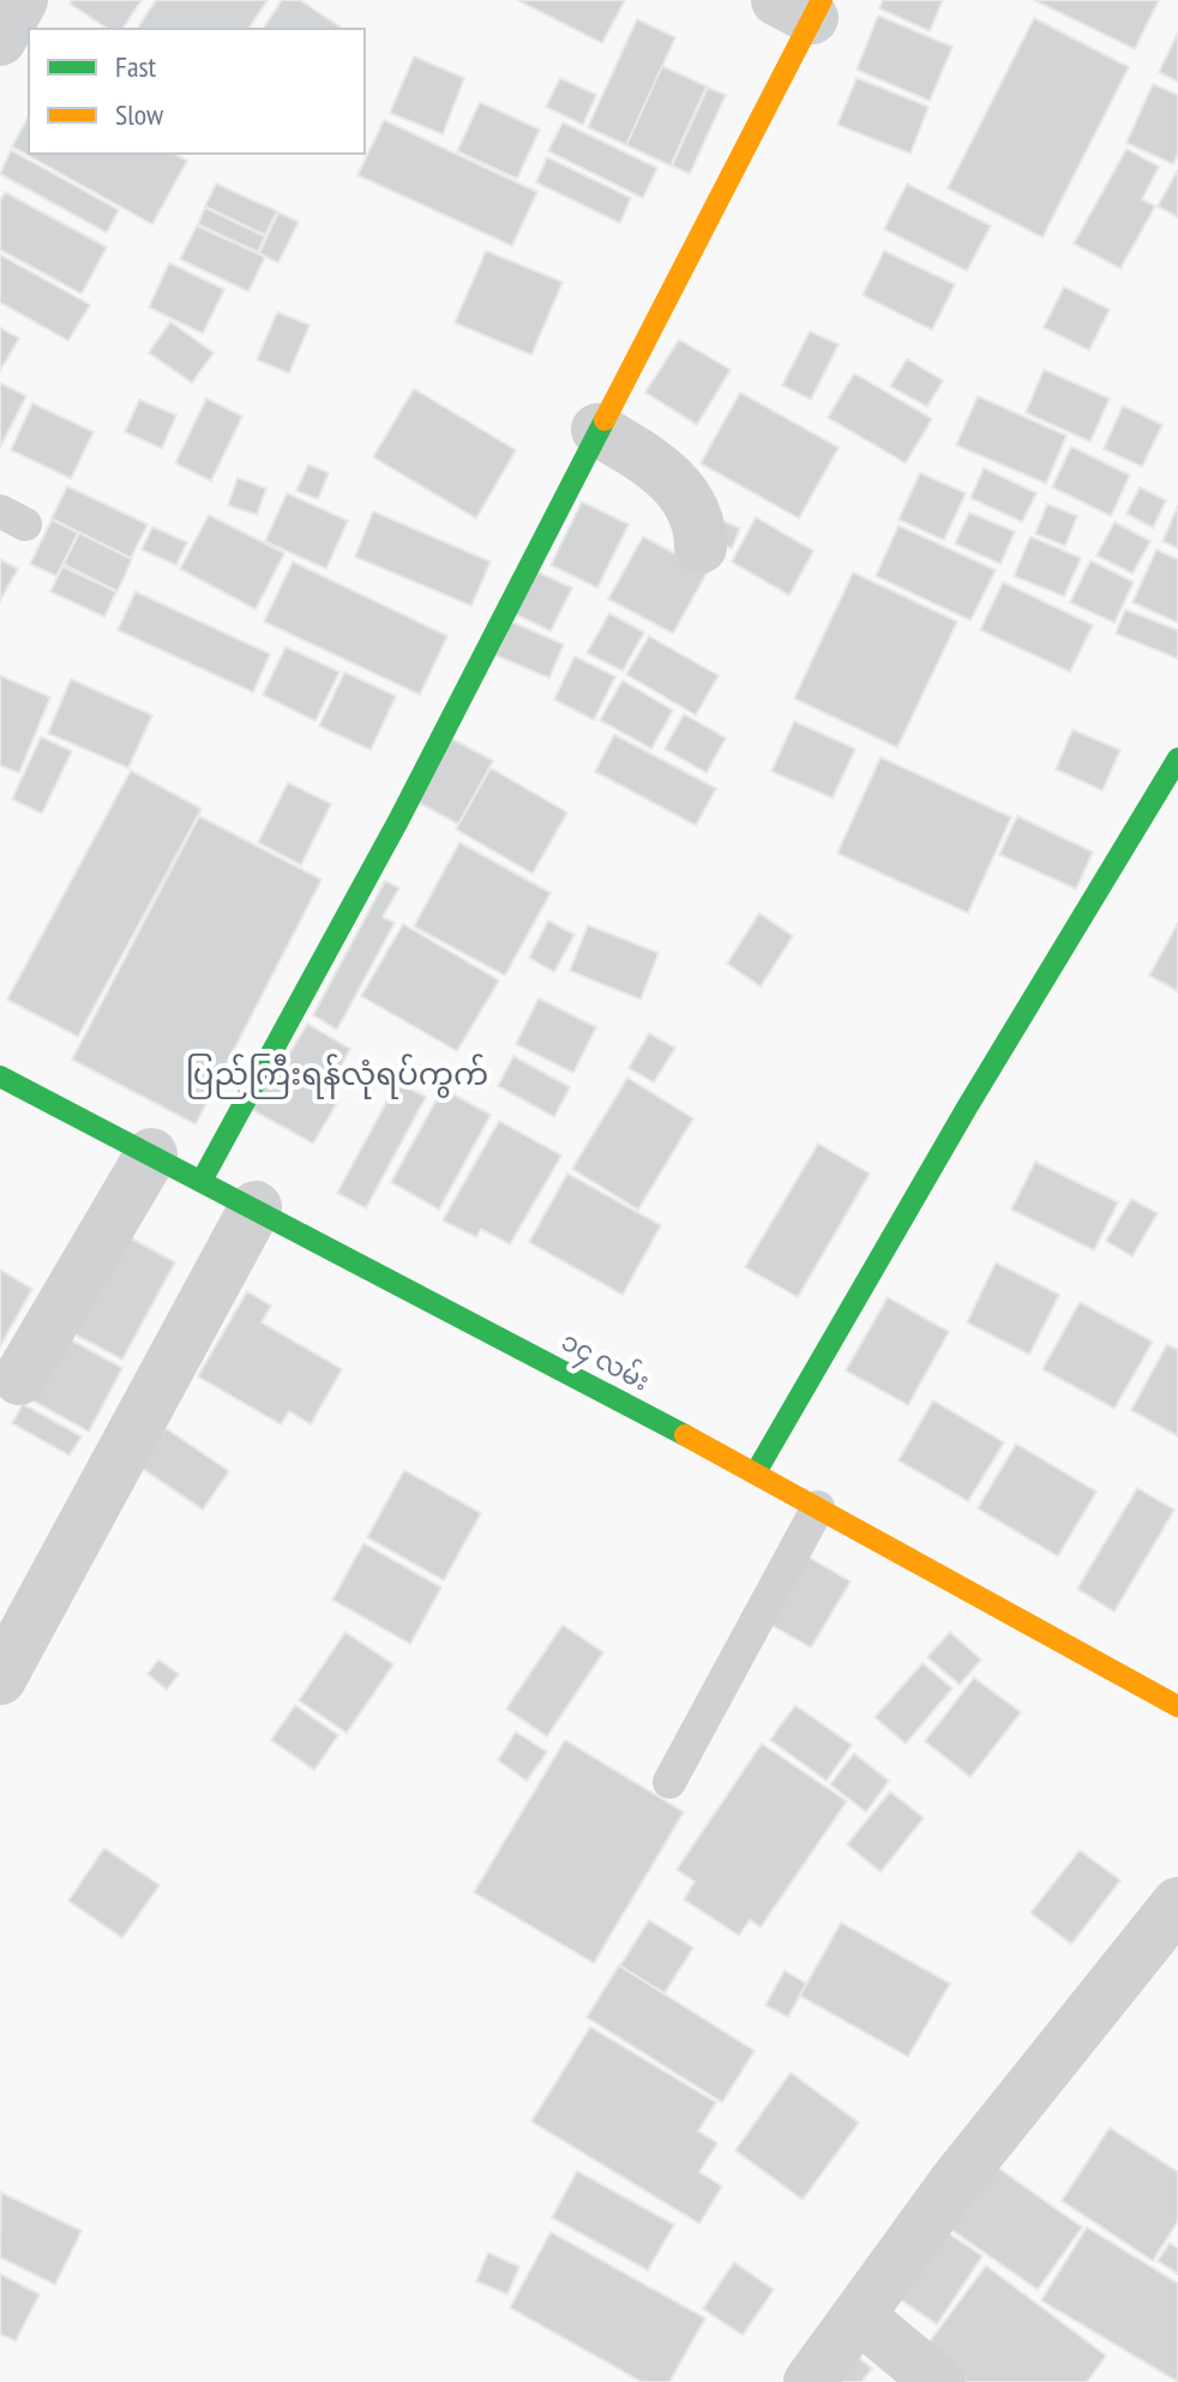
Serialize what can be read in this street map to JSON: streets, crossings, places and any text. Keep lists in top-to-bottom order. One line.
{"streets":{"street":["၁၄ လမ်း"]},"districts":["ပြည်ကြီးရန်လုံရပ်ကွက်"],"legend":["Fast","Slow"]}
